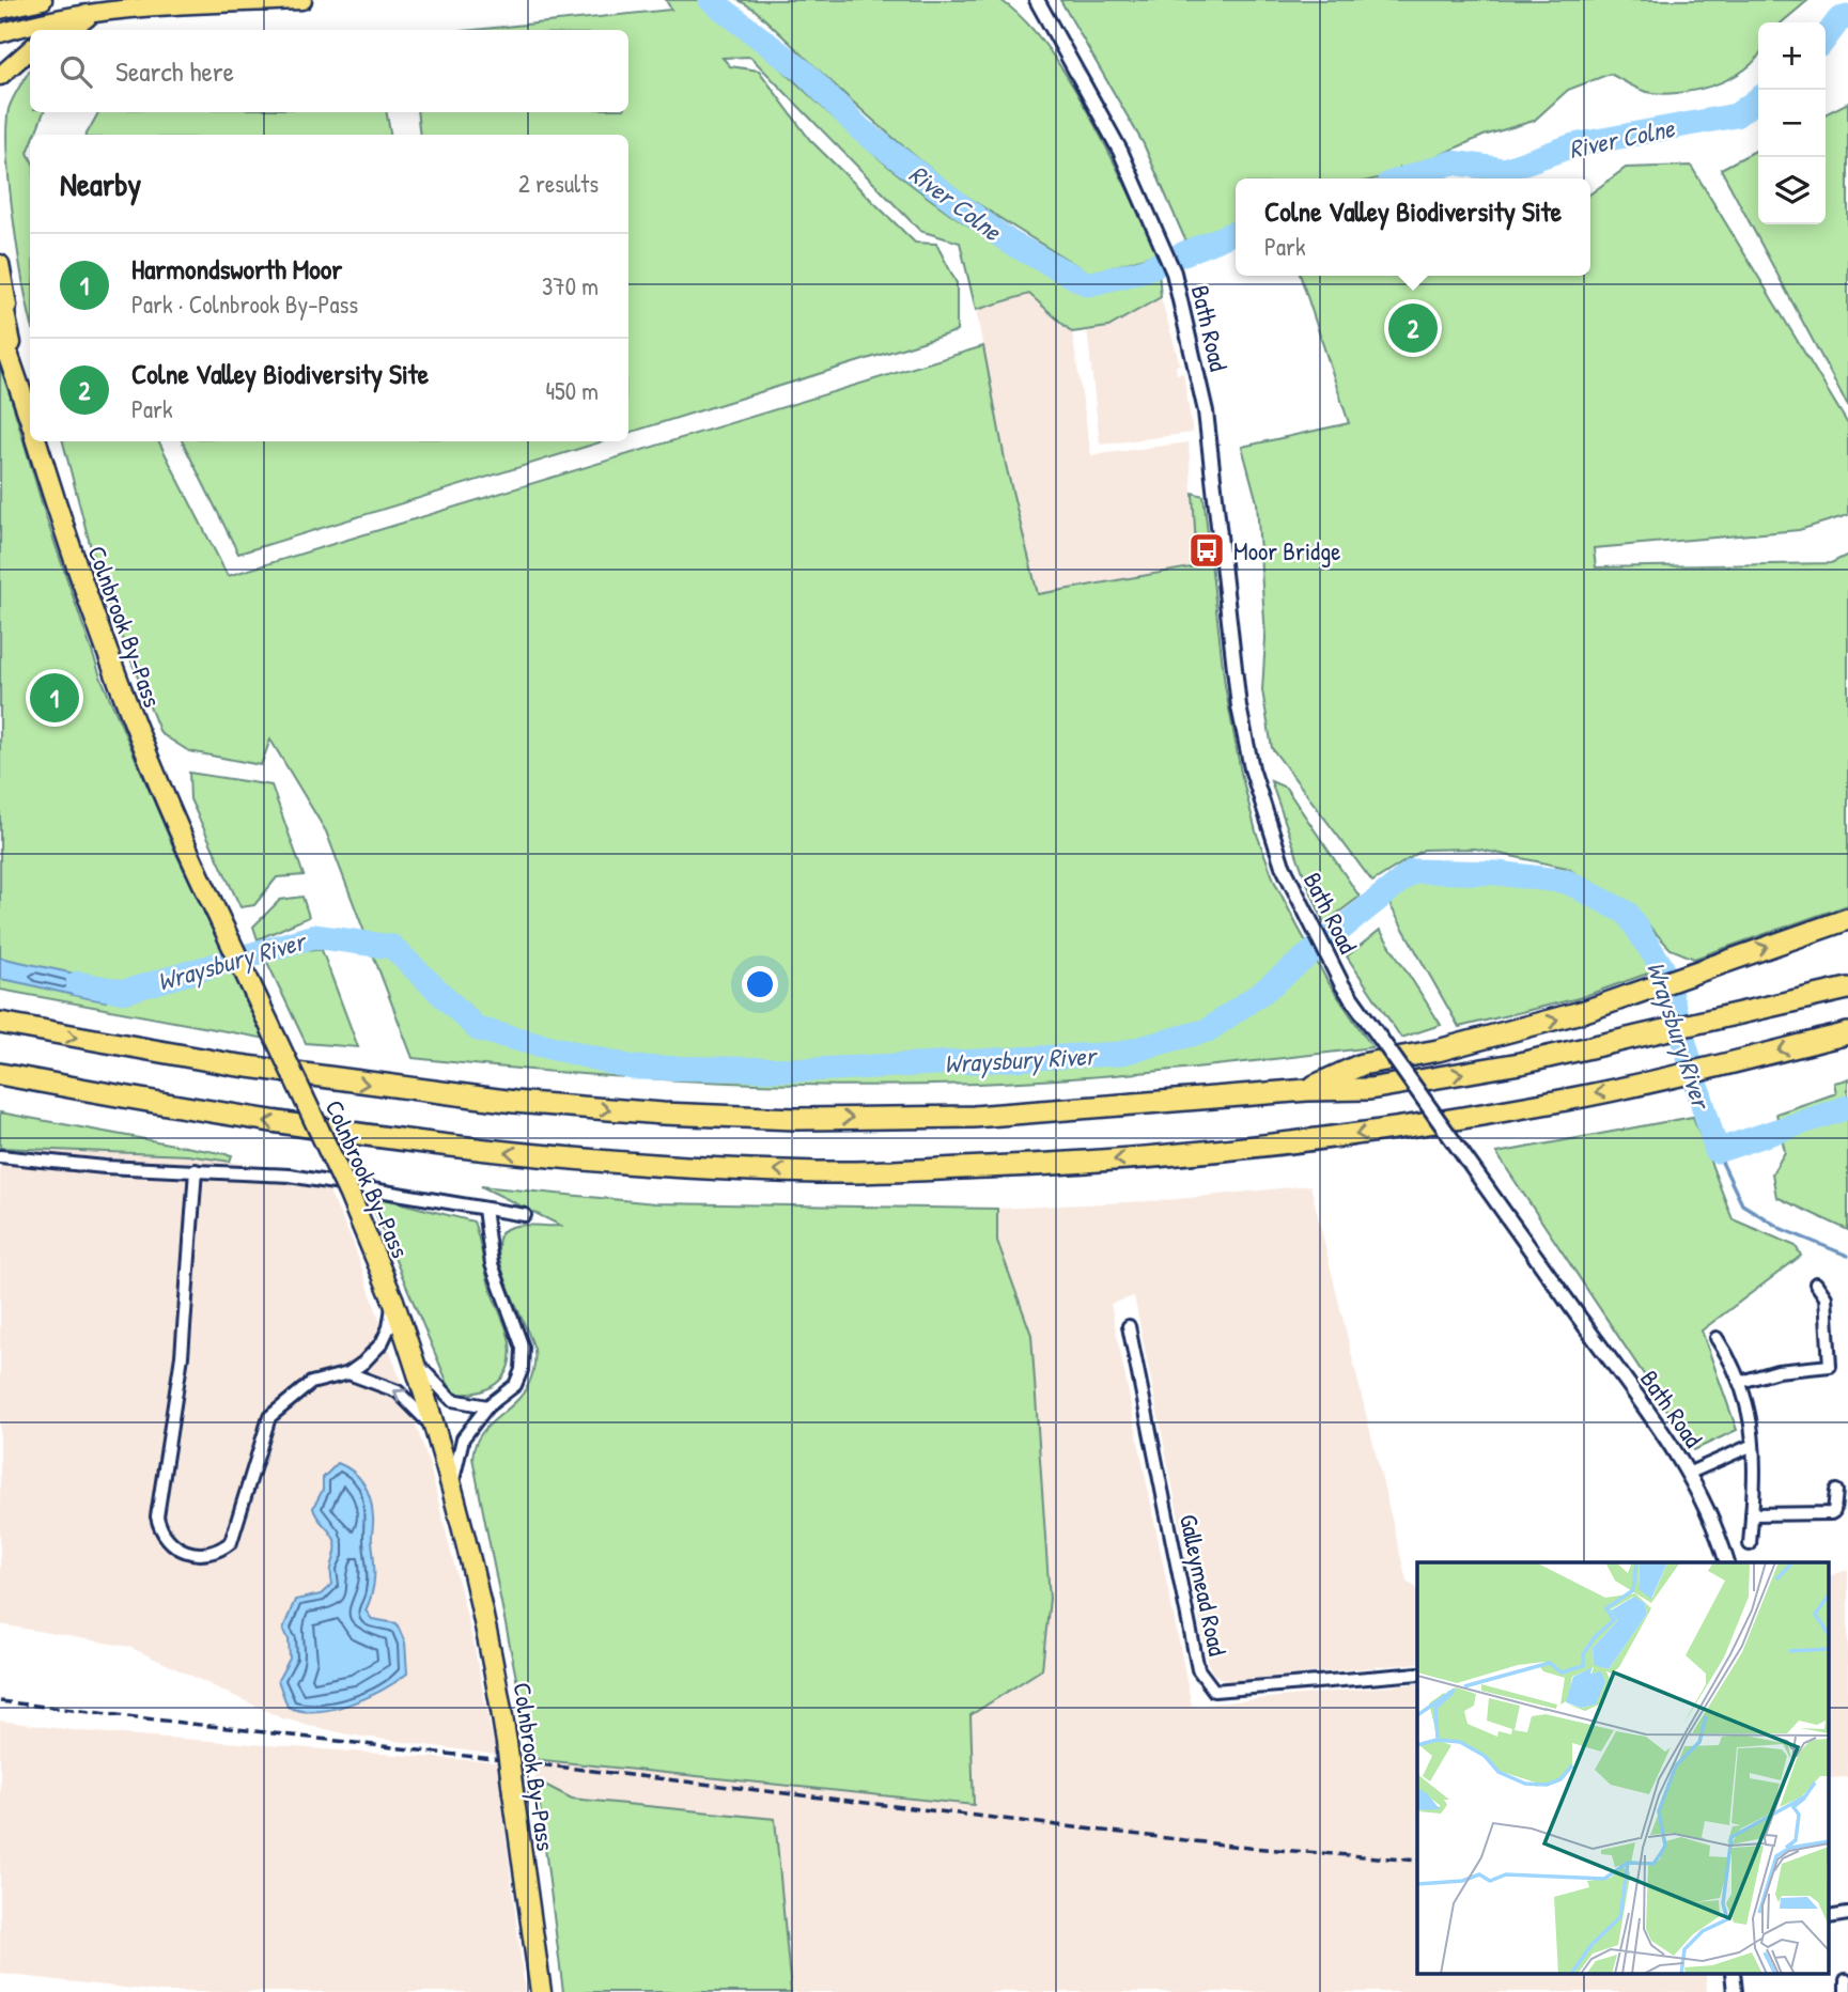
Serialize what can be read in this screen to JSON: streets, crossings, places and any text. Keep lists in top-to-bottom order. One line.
{"streets":{"highway":["Colnbrook By-Pass"],"street":["Bath Road","Galleymead Road"]},"water":["River Colne","Wraysbury River"],"places":{"bus stop":["Moor Bridge"]},"page":{"map_buttons":["+","−"],"search":"Search here","heading":["Nearby","2 results"],"popup":["Colne Valley Biodiversity Site","Park"],"list":[{"mark":"1","name":"Harmondsworth Moor","note":"Park · Colnbrook By-Pass","value":"370 m"},{"mark":"2","name":"Colne Valley Biodiversity Site","note":"Park","value":"450 m"}],"pins":["2","1"]}}
